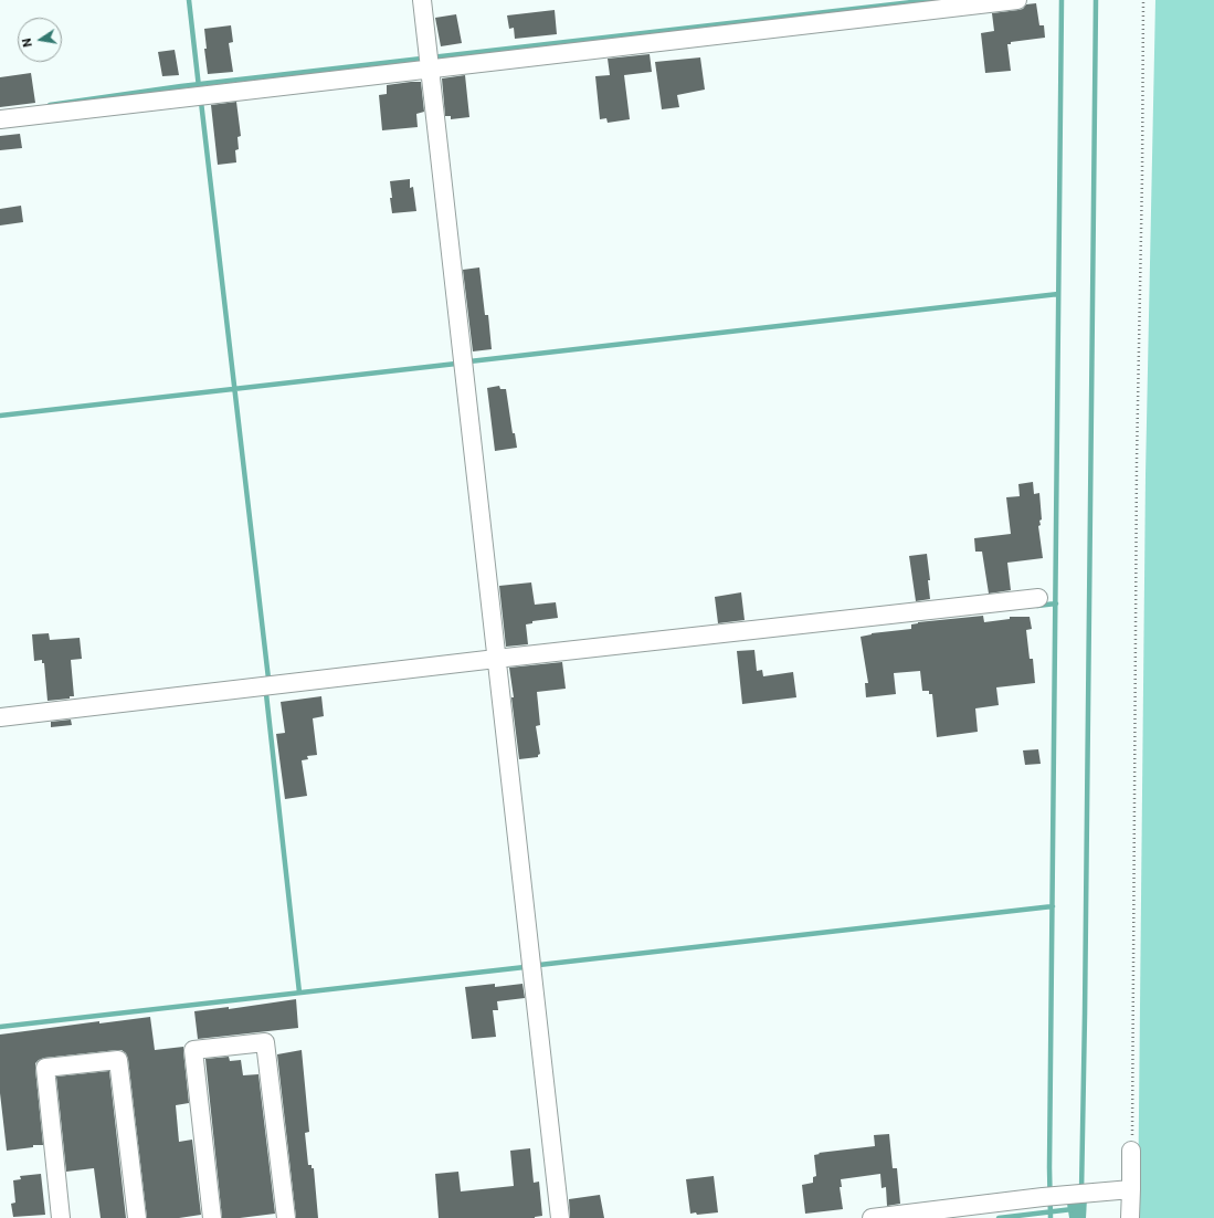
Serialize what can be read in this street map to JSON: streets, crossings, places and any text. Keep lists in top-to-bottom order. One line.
{"north":"left"}
